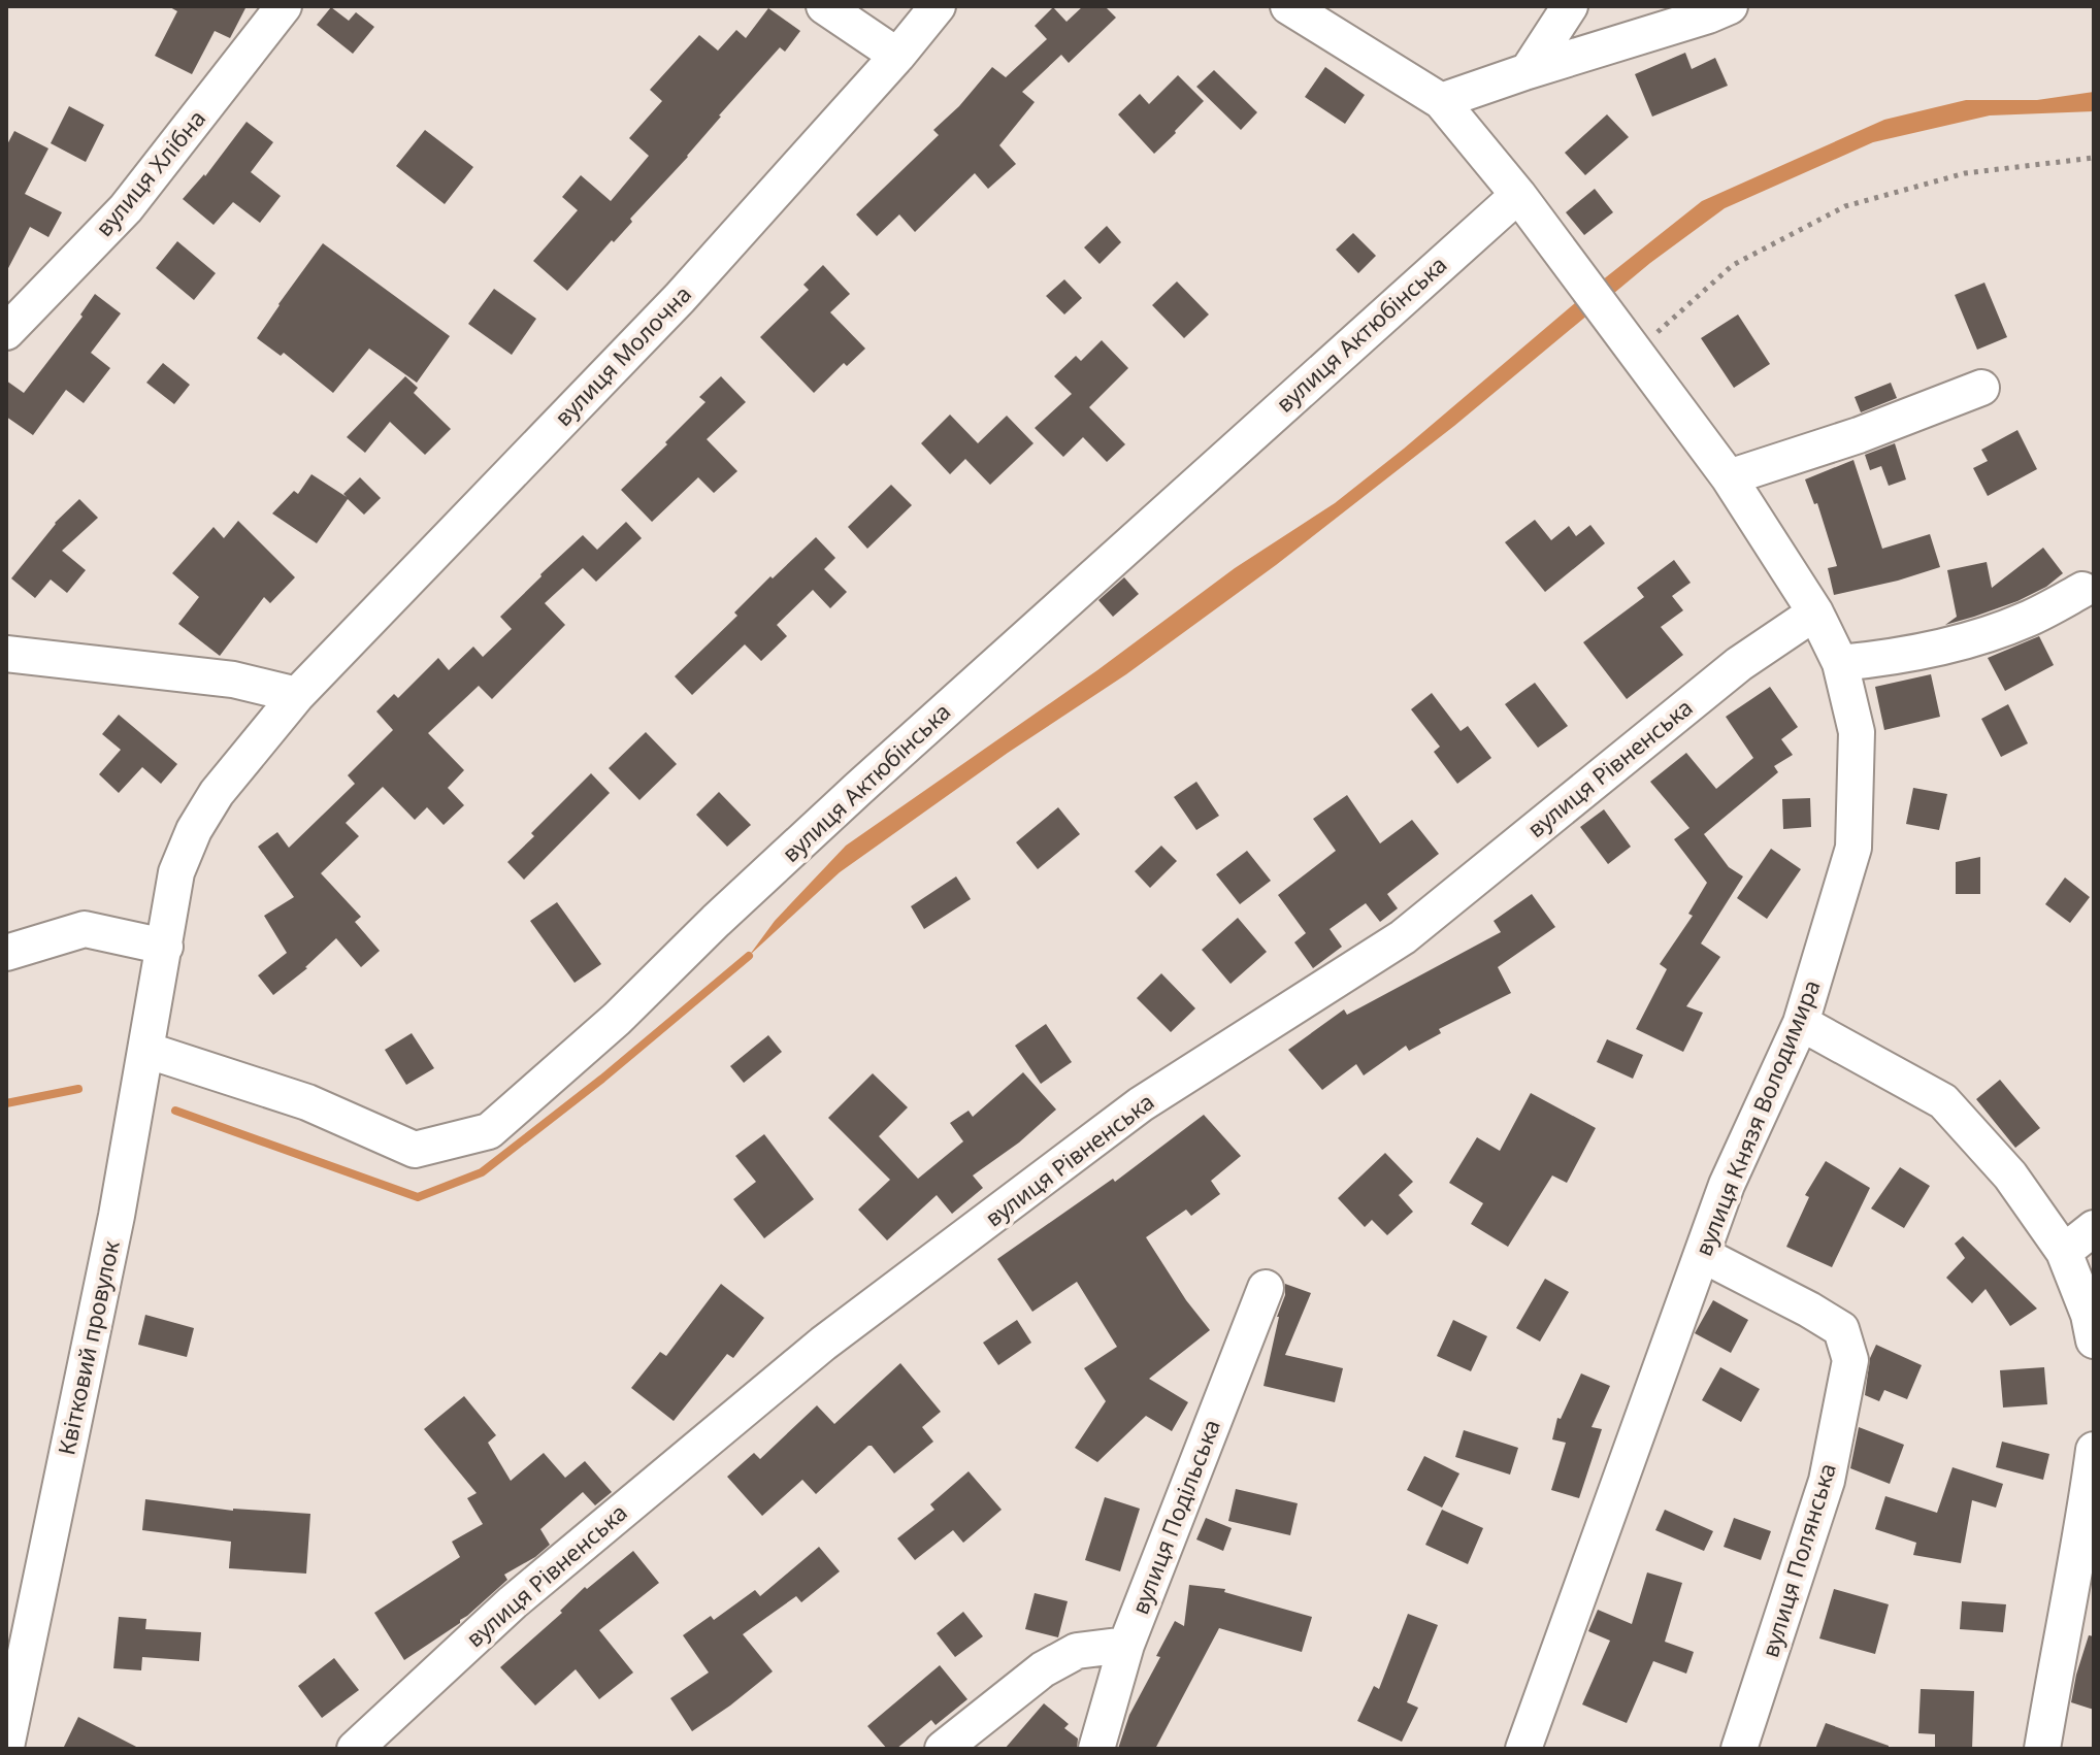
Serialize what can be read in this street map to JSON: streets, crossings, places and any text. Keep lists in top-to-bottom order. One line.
{"streets":{"street":["вулиця Хлібна","вулиця Актюбінська","вулиця Молочна","вулиця Рівненська","вулиця Князя Володимира","Квітковий провулок","вулиця Подільська","вулиця Полянська"]},"crossings":[["вулиця Актюбінська","вулиця Князя Володимира"],["вулиця Актюбінська","Квітковий провулок"],["вулиця Молочна","Квітковий провулок"],["вулиця Рівненська","вулиця Князя Володимира"],["вулиця Князя Володимира","вулиця Полянська"]]}
